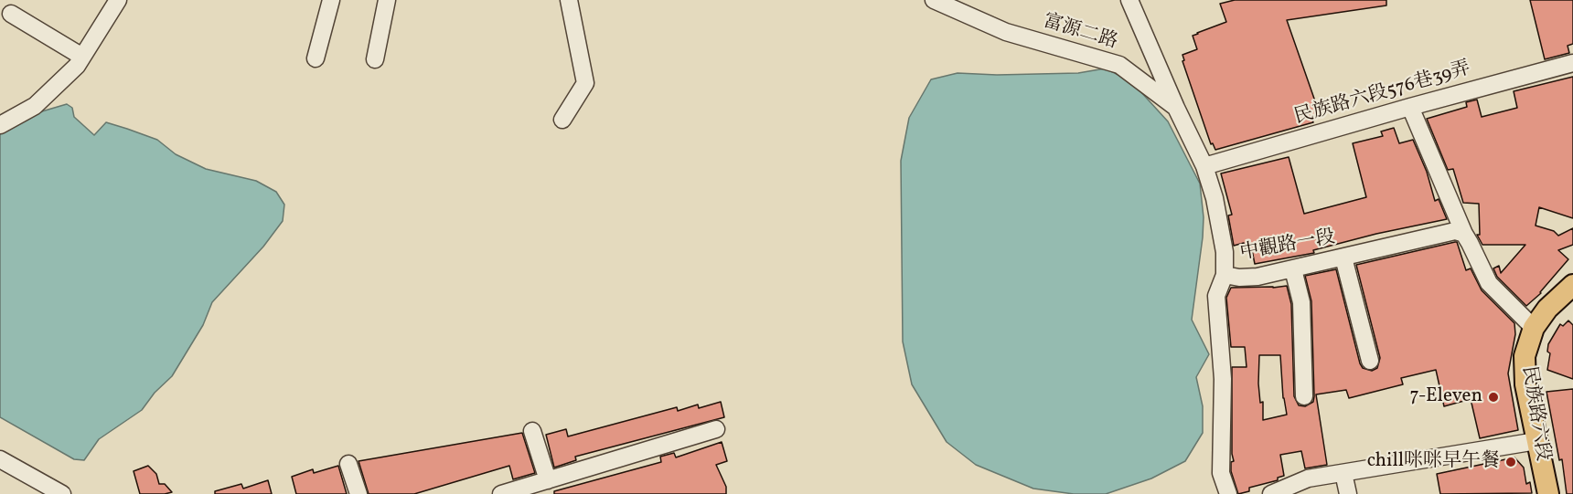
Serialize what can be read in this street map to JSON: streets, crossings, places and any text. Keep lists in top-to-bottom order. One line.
{"streets":{"main road":["民族路六段"],"street":["富源二路","民族路六段576巷39弄","中觀路一段"]},"crossings":[["富源二路","中觀路一段"],["民族路六段576巷39弄","中觀路一段"]],"places":["7-Eleven","chill咪咪早午餐"]}
